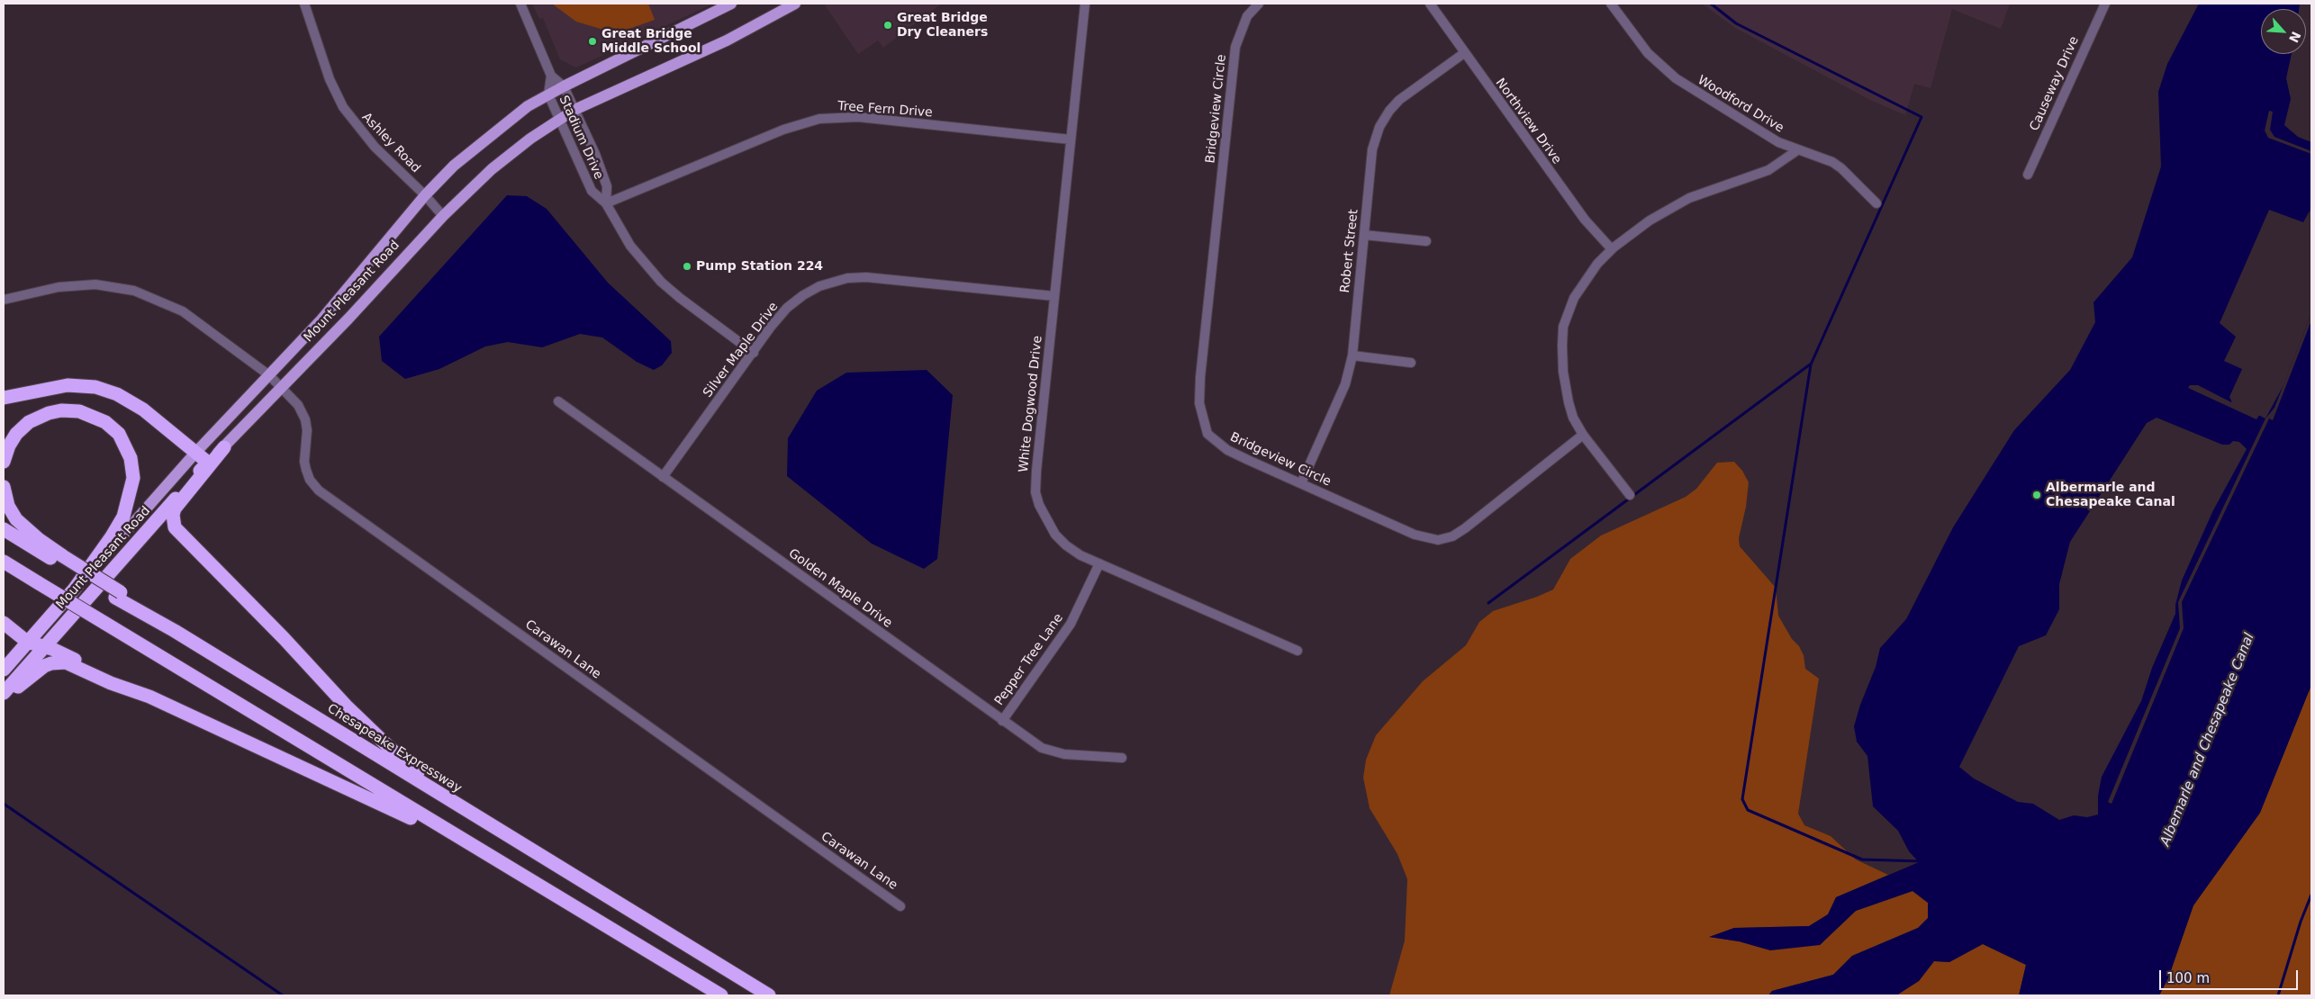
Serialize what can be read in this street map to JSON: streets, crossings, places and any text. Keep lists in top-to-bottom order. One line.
{"streets":{"highway":["Mount Pleasant Road","Chesapeake Expressway"],"street":["Causeway Drive","Woodford Drive","Bridgeview Circle","Tree Fern Drive","Northview Drive","Stadium Drive","Ashley Road","Robert Street","Silver Maple Drive","White Dogwood Drive","Golden Maple Drive","Carawan Lane","Pepper Tree Lane"]},"crossings":[["Bridgeview Circle","Robert Street"],["Tree Fern Drive","Stadium Drive"],["Tree Fern Drive","White Dogwood Drive"],["Northview Drive","Robert Street"],["Stadium Drive","Mount Pleasant Road"],["Stadium Drive","Silver Maple Drive"],["Ashley Road","Mount Pleasant Road"],["Mount Pleasant Road","Carawan Lane"],["Silver Maple Drive","White Dogwood Drive"],["Silver Maple Drive","Golden Maple Drive"],["White Dogwood Drive","Pepper Tree Lane"],["Golden Maple Drive","Pepper Tree Lane"]],"water":["Albemarle and Chesapeake Canal"],"places":["Great Bridge Dry Cleaners","Great Bridge Middle School","Pump Station 224","Albermarle and Chesapeake Canal"],"scale_bar":"100 m","north":"bottom right"}
